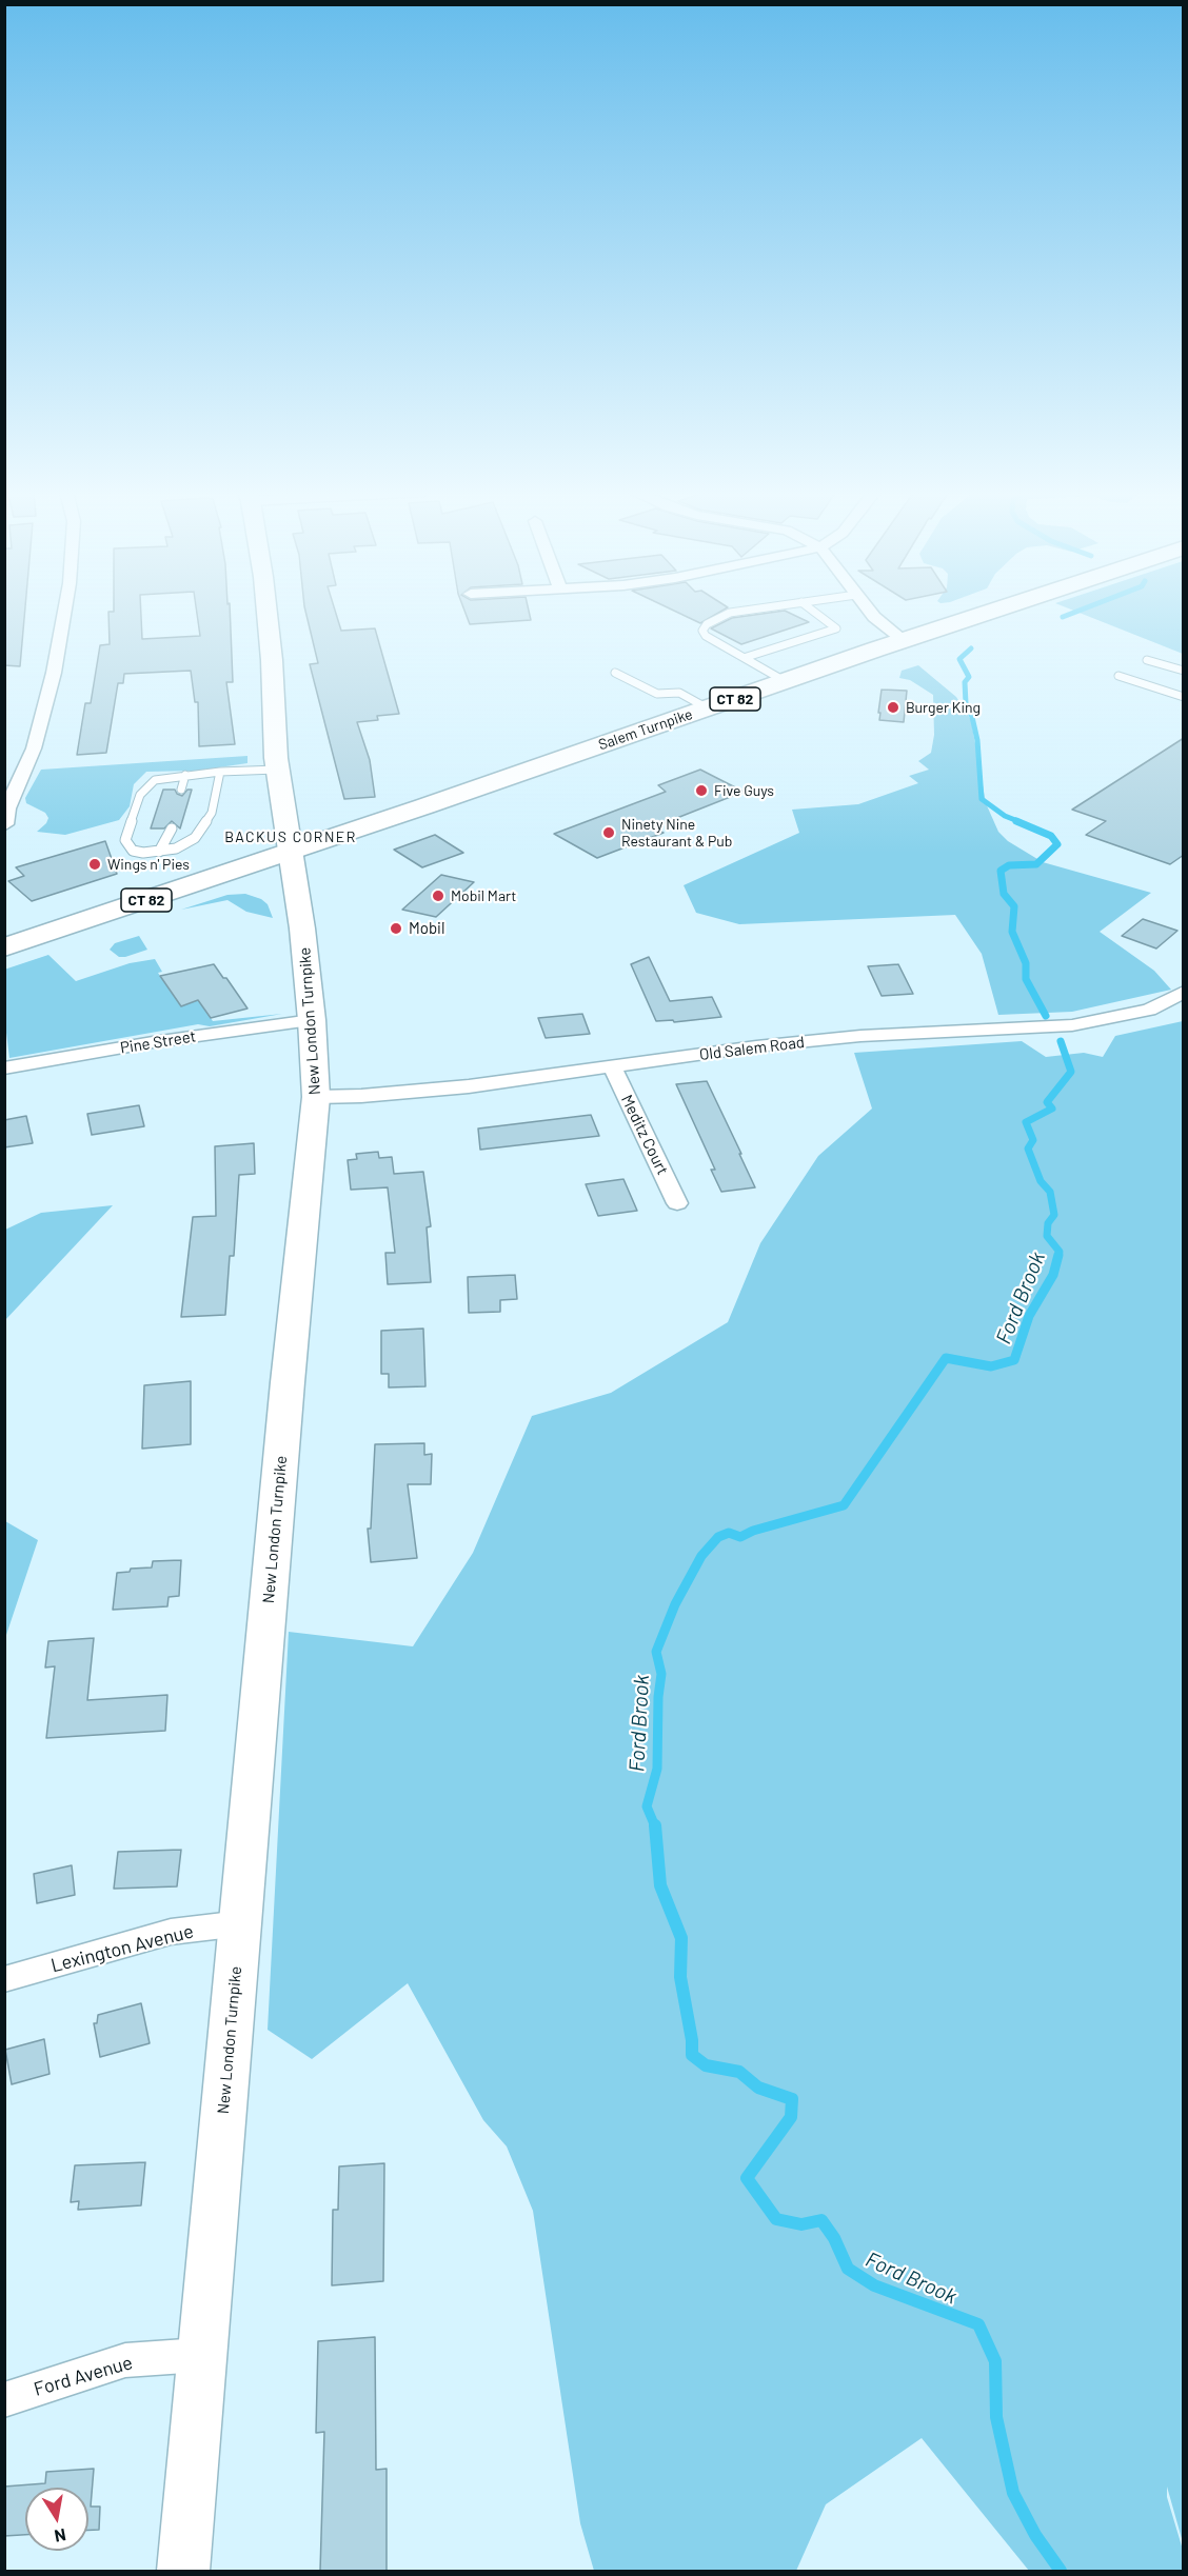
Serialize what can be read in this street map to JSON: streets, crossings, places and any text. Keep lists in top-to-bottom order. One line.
{"streets":{"main road":["CT 82","Salem Turnpike","New London Turnpike"],"street":["Pine Street","Old Salem Road","Meditz Court","Lexington Avenue","Ford Avenue"]},"crossings":[["CT 82","Salem Turnpike"],["CT 82","New London Turnpike"],["Salem Turnpike","New London Turnpike"],["New London Turnpike","Pine Street"],["New London Turnpike","Old Salem Road"],["New London Turnpike","Lexington Avenue"],["New London Turnpike","Ford Avenue"],["Old Salem Road","Meditz Court"]],"districts":["BACKUS CORNER"],"water":["Ford Brook"],"places":["Burger King","Five Guys","Ninety Nine Restaurant & Pub","Wings n' Pies","Mobil Mart","Mobil"],"north":"bottom"}
